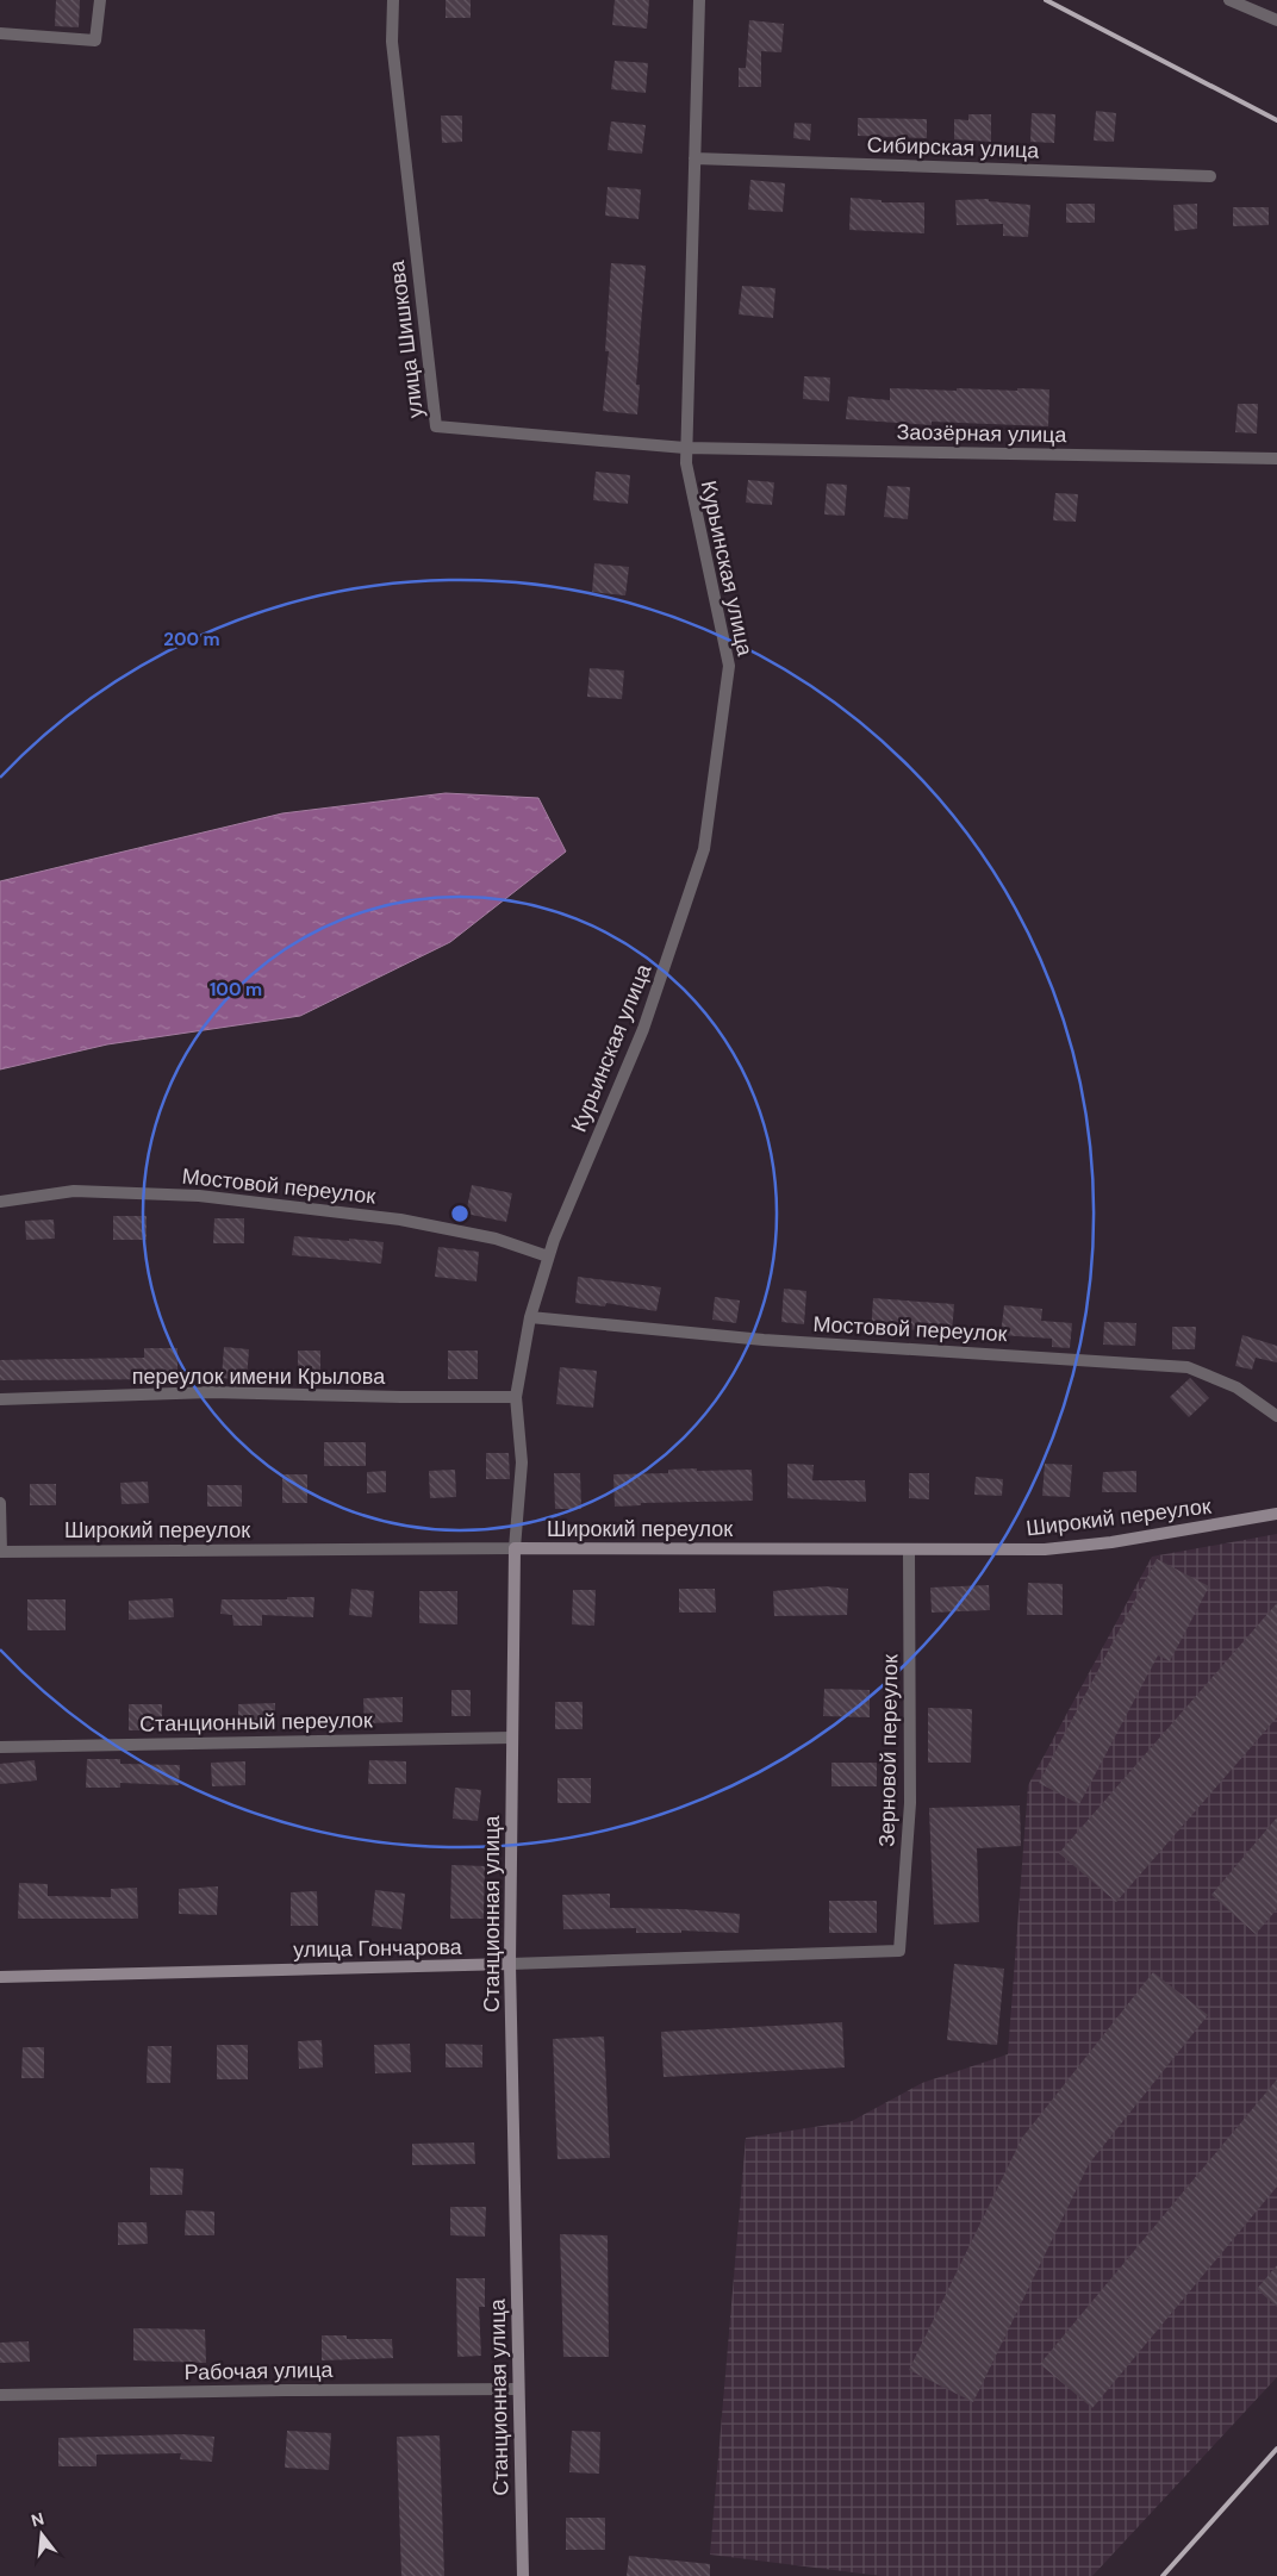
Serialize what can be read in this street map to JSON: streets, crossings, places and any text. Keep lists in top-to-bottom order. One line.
{"streets":{"main road":["Широкий переулок","Станционная улица","улица Гончарова"],"street":["Сибирская улица","улица Шишкова","Заозёрная улица","Курьинская улица","Мостовой переулок","переулок имени Крылова","Станционный переулок","Зерновой переулок","Рабочая улица"]},"crossings":[["Сибирская улица","Курьинская улица"],["улица Шишкова","Заозёрная улица"],["улица Шишкова","Курьинская улица"],["Заозёрная улица","Курьинская улица"],["Курьинская улица","Мостовой переулок"],["Курьинская улица","Станционная улица"],["Мостовой переулок","Станционная улица"],["переулок имени Крылова","Станционная улица"],["Широкий переулок","Зерновой переулок"],["Широкий переулок","Станционная улица"],["Станционный переулок","Станционная улица"],["Зерновой переулок","улица Гончарова"],["Станционная улица","улица Гончарова"],["Станционная улица","Рабочая улица"]],"north":"top","rings":["200 m","100 m"]}
